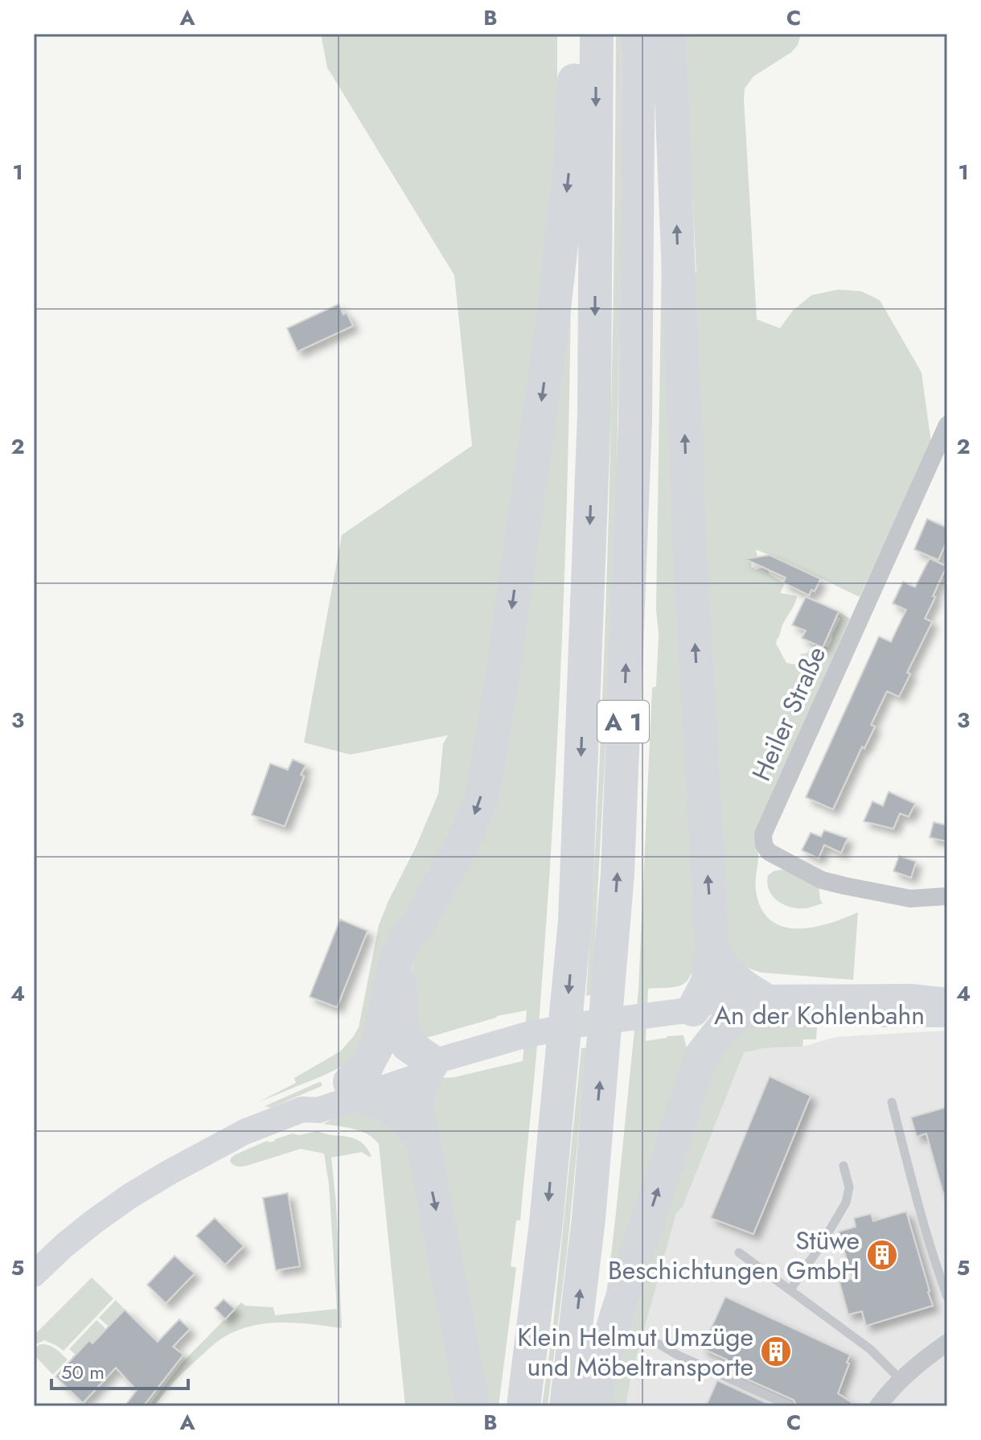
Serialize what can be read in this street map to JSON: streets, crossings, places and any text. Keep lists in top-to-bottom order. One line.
{"streets":{"highway":["A 1"],"main road":["An der Kohlenbahn"],"street":["Heiler Straße"]},"places":{"building":["Stüwe Beschichtungen GmbH","Klein Helmut Umzüge und Möbeltransporte"]},"scale_bar":"50 m","grid":{"columns":["A","B","C"],"rows":["1","2","3","4","5"]}}
